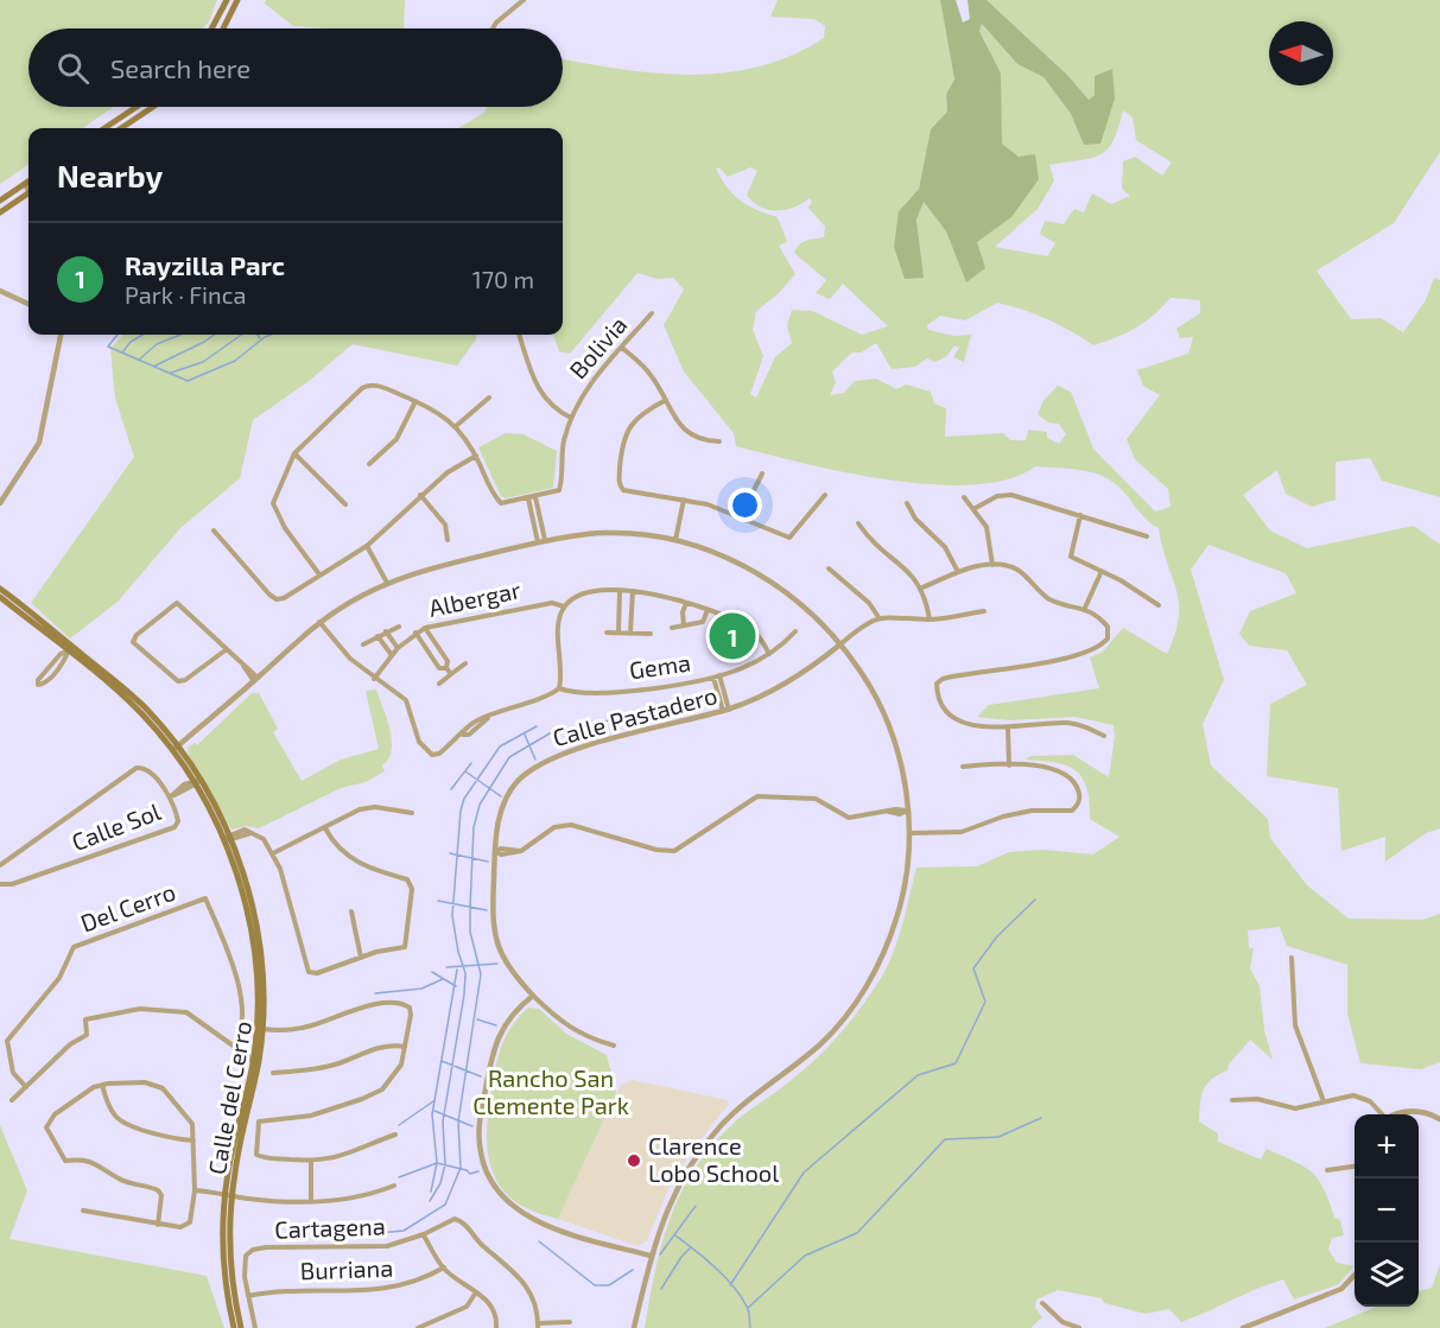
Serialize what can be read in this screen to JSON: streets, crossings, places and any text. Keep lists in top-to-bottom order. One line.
{"streets":{"main road":["Calle del Cerro"],"street":["Bolivia","Albergar","Gema","Calle Pastadero","Calle Sol","Del Cerro","Cartagena","Burriana"]},"crossings":[["Cartagena","Burriana"]],"parks":["Rancho San Clemente Park"],"places":["Clarence Lobo School"],"north":"left","page":{"search":"Search here","heading":"Nearby","list":[{"mark":"1","name":"Rayzilla Parc","note":"Park · Finca","value":"170 m"}],"pins":"1","map_buttons":["+","−"]}}
